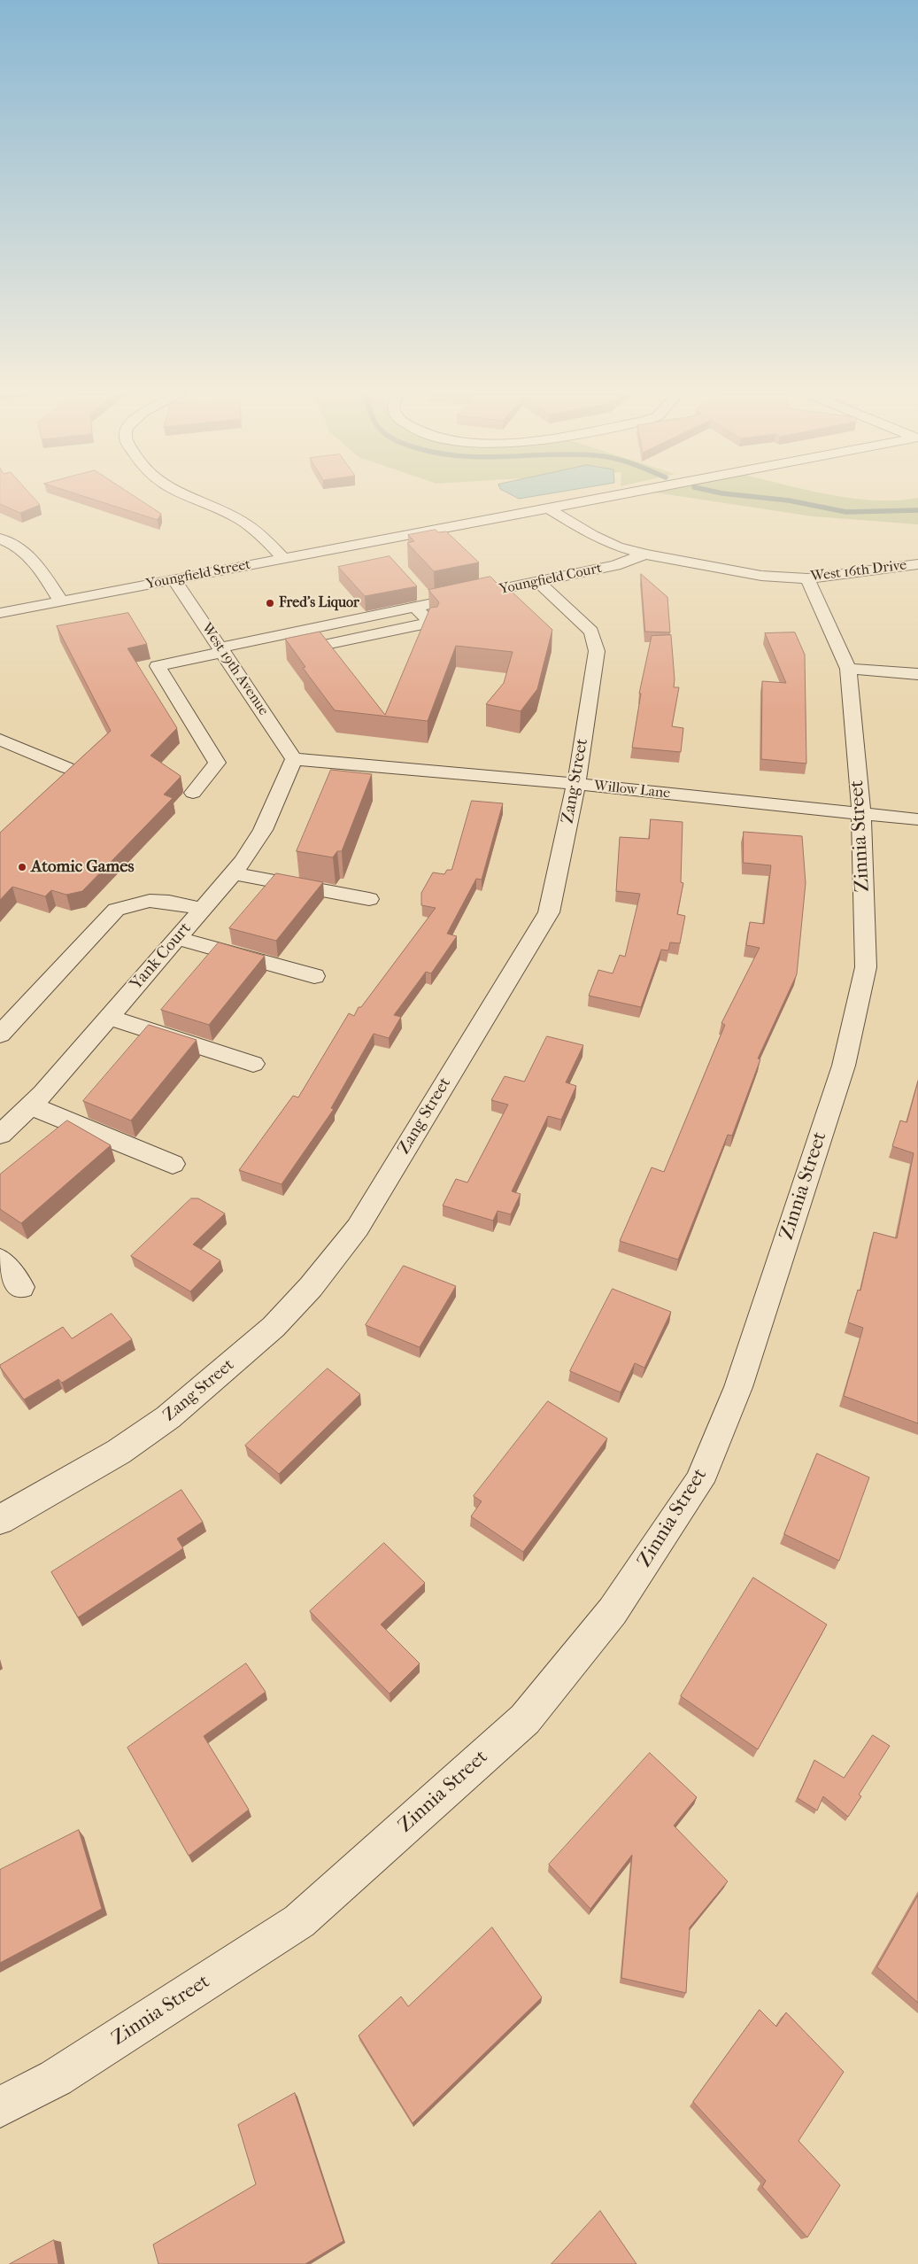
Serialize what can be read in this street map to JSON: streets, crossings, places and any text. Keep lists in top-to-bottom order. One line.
{"streets":{"street":["West 16th Drive","Youngfield Street","Youngfield Court","West 19th Avenue","Zang Street","Willow Lane","Zinnia Street","Yank Court"]},"crossings":[["West 16th Drive","Youngfield Street"],["West 16th Drive","Youngfield Court"],["West 16th Drive","Zinnia Street"],["Youngfield Street","West 19th Avenue"],["Youngfield Court","Zang Street"],["West 19th Avenue","Willow Lane"],["West 19th Avenue","Yank Court"],["Zang Street","Willow Lane"],["Willow Lane","Zinnia Street"],["Willow Lane","Yank Court"]],"places":["Fred's Liquor","Atomic Games"]}
